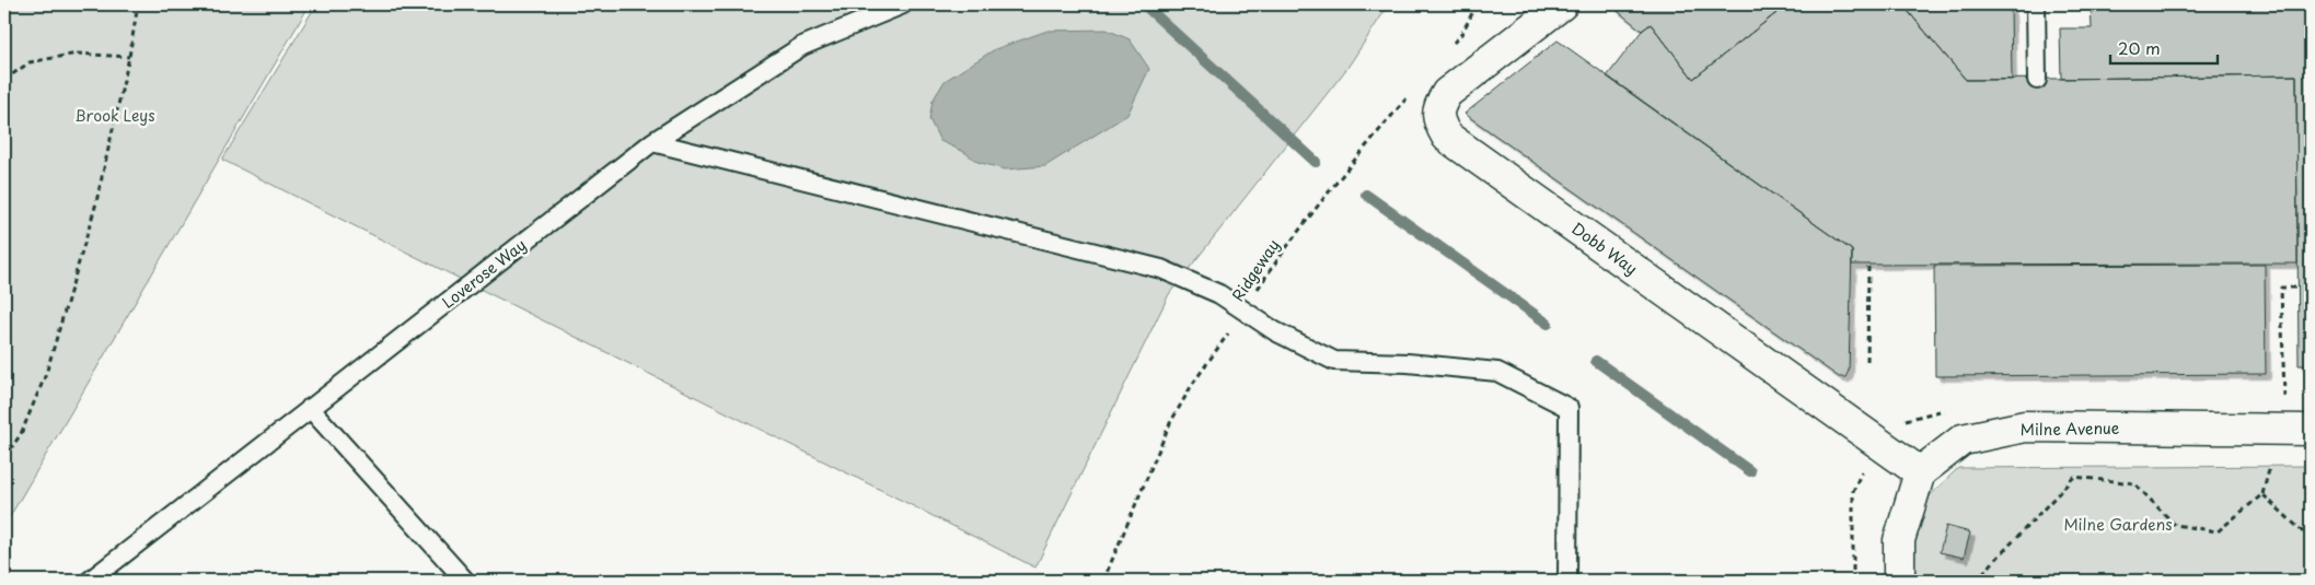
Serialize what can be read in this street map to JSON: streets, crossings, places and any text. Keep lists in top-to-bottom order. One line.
{"streets":{"street":["Dobb Way","Milne Avenue"],"lane":["Loverose Way"],"path":["Ridgeway"]},"crossings":[["Dobb Way","Milne Avenue"]],"parks":["Brook Leys","Milne Gardens"],"scale_bar":"20 m"}
